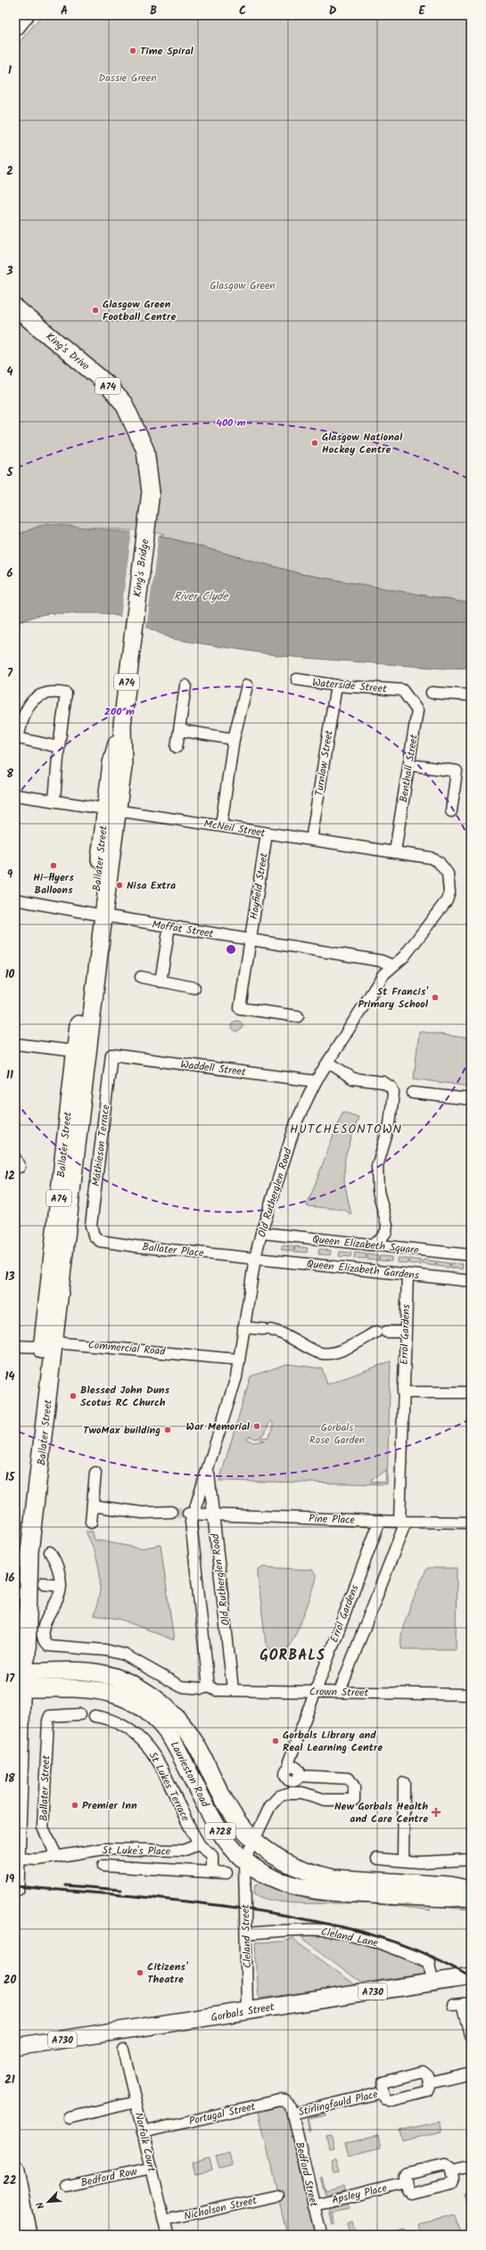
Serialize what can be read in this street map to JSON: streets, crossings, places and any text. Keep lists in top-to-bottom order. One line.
{"streets":{"main road":["King's Drive","A74","King's Bridge","Ballater Street","Laurieston Road","A728","A730","Gorbals Street"],"street":["Waterside Street","Turnlaw Street","Benthall Street","McNeil Street","Hayfield Street","Moffat Street","Waddell Street","Mathieson Terrace","Old Rutherglen Road","Queen Elizabeth Square","Ballater Place","Queen Elizabeth Gardens","Errol Gardens","Commercial Road","Pine Place","Crown Street","St Lukes Terrace","St Luke's Place","Cleland Street","Cleland Lane","Stirlingfauld Place","Portugal Street","Norfolk Court","Bedford Street","Bedford Row","Apsley Place","Nicholson Street"]},"crossings":[["King's Drive","King's Bridge"],["King's Bridge","Ballater Street"],["Waterside Street","Turnlaw Street"],["Waterside Street","Benthall Street"],["Turnlaw Street","McNeil Street"],["Benthall Street","McNeil Street"],["McNeil Street","Ballater Street"],["McNeil Street","Hayfield Street"],["McNeil Street","Old Rutherglen Road"],["Ballater Street","Moffat Street"],["Ballater Street","Commercial Road"],["Ballater Street","Laurieston Road"],["Ballater Street","St Luke's Place"],["Hayfield Street","Moffat Street"],["Moffat Street","Old Rutherglen Road"],["Waddell Street","Mathieson Terrace"],["Waddell Street","Old Rutherglen Road"],["Mathieson Terrace","Ballater Place"],["Old Rutherglen Road","Queen Elizabeth Square"],["Old Rutherglen Road","Ballater Place"],["Old Rutherglen Road","Queen Elizabeth Gardens"],["Old Rutherglen Road","Commercial Road"],["Old Rutherglen Road","Pine Place"],["Old Rutherglen Road","Crown Street"],["Ballater Place","Queen Elizabeth Gardens"],["Queen Elizabeth Gardens","Errol Gardens"],["Errol Gardens","Pine Place"],["Errol Gardens","Crown Street"],["Errol Gardens","Laurieston Road"],["Laurieston Road","Cleland Street"],["St Lukes Terrace","St Luke's Place"],["Cleland Street","Cleland Lane"],["Cleland Street","Gorbals Street"],["Cleland Lane","Gorbals Street"],["Stirlingfauld Place","Portugal Street"],["Stirlingfauld Place","Bedford Street"],["Portugal Street","Norfolk Court"],["Portugal Street","Bedford Street"],["Norfolk Court","Bedford Row"],["Norfolk Court","Nicholson Street"],["Bedford Street","Apsley Place"]],"districts":["HUTCHESONTOWN","GORBALS"],"water":["River Clyde"],"parks":["Dassie Green","Glasgow Green","Gorbals Rose Garden"],"places":{"other":["Time Spiral","Glasgow Green Football Centre","Glasgow National Hockey Centre","Hi-flyers Balloons","Nisa Extra","St Francis' Primary School","Blessed John Duns Scotus RC Church","War Memorial","TwoMax building","Gorbals Library and Real Learning Centre","Premier Inn","Citizens' Theatre"],"health":["New Gorbals Health and Care Centre"]},"north":"bottom left","grid":{"columns":["A","B","C","D","E"],"rows":["1","2","3","4","5","6","7","8","9","10","11","12","13","14","15","16","17","18","19","20","21","22"]},"rings":["400 m","200 m"]}
